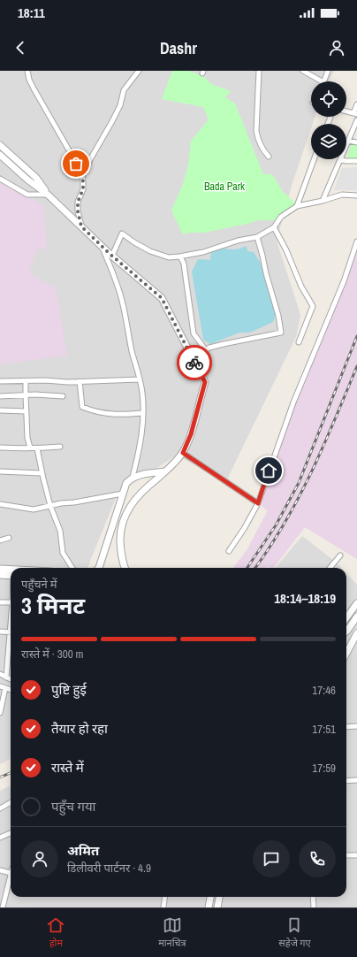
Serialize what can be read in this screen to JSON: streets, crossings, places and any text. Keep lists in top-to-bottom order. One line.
{"parks":["Bada Park"],"page":{"status":"18:11","header":"Dashr","heading":["3 मिनट","पहुँचने में","18:14–18:19"],"panel":["अमित","डिलीवरी पार्टनर · 4.9"],"bar":"रास्ते में · 300 m","list":[["पुष्टि हुई","17:46"],["तैयार हो रहा","17:51"],["रास्ते में","17:59"],"पहुँच गया"],"tabs":["होम","मानचित्र","सहेजे गए"]}}
